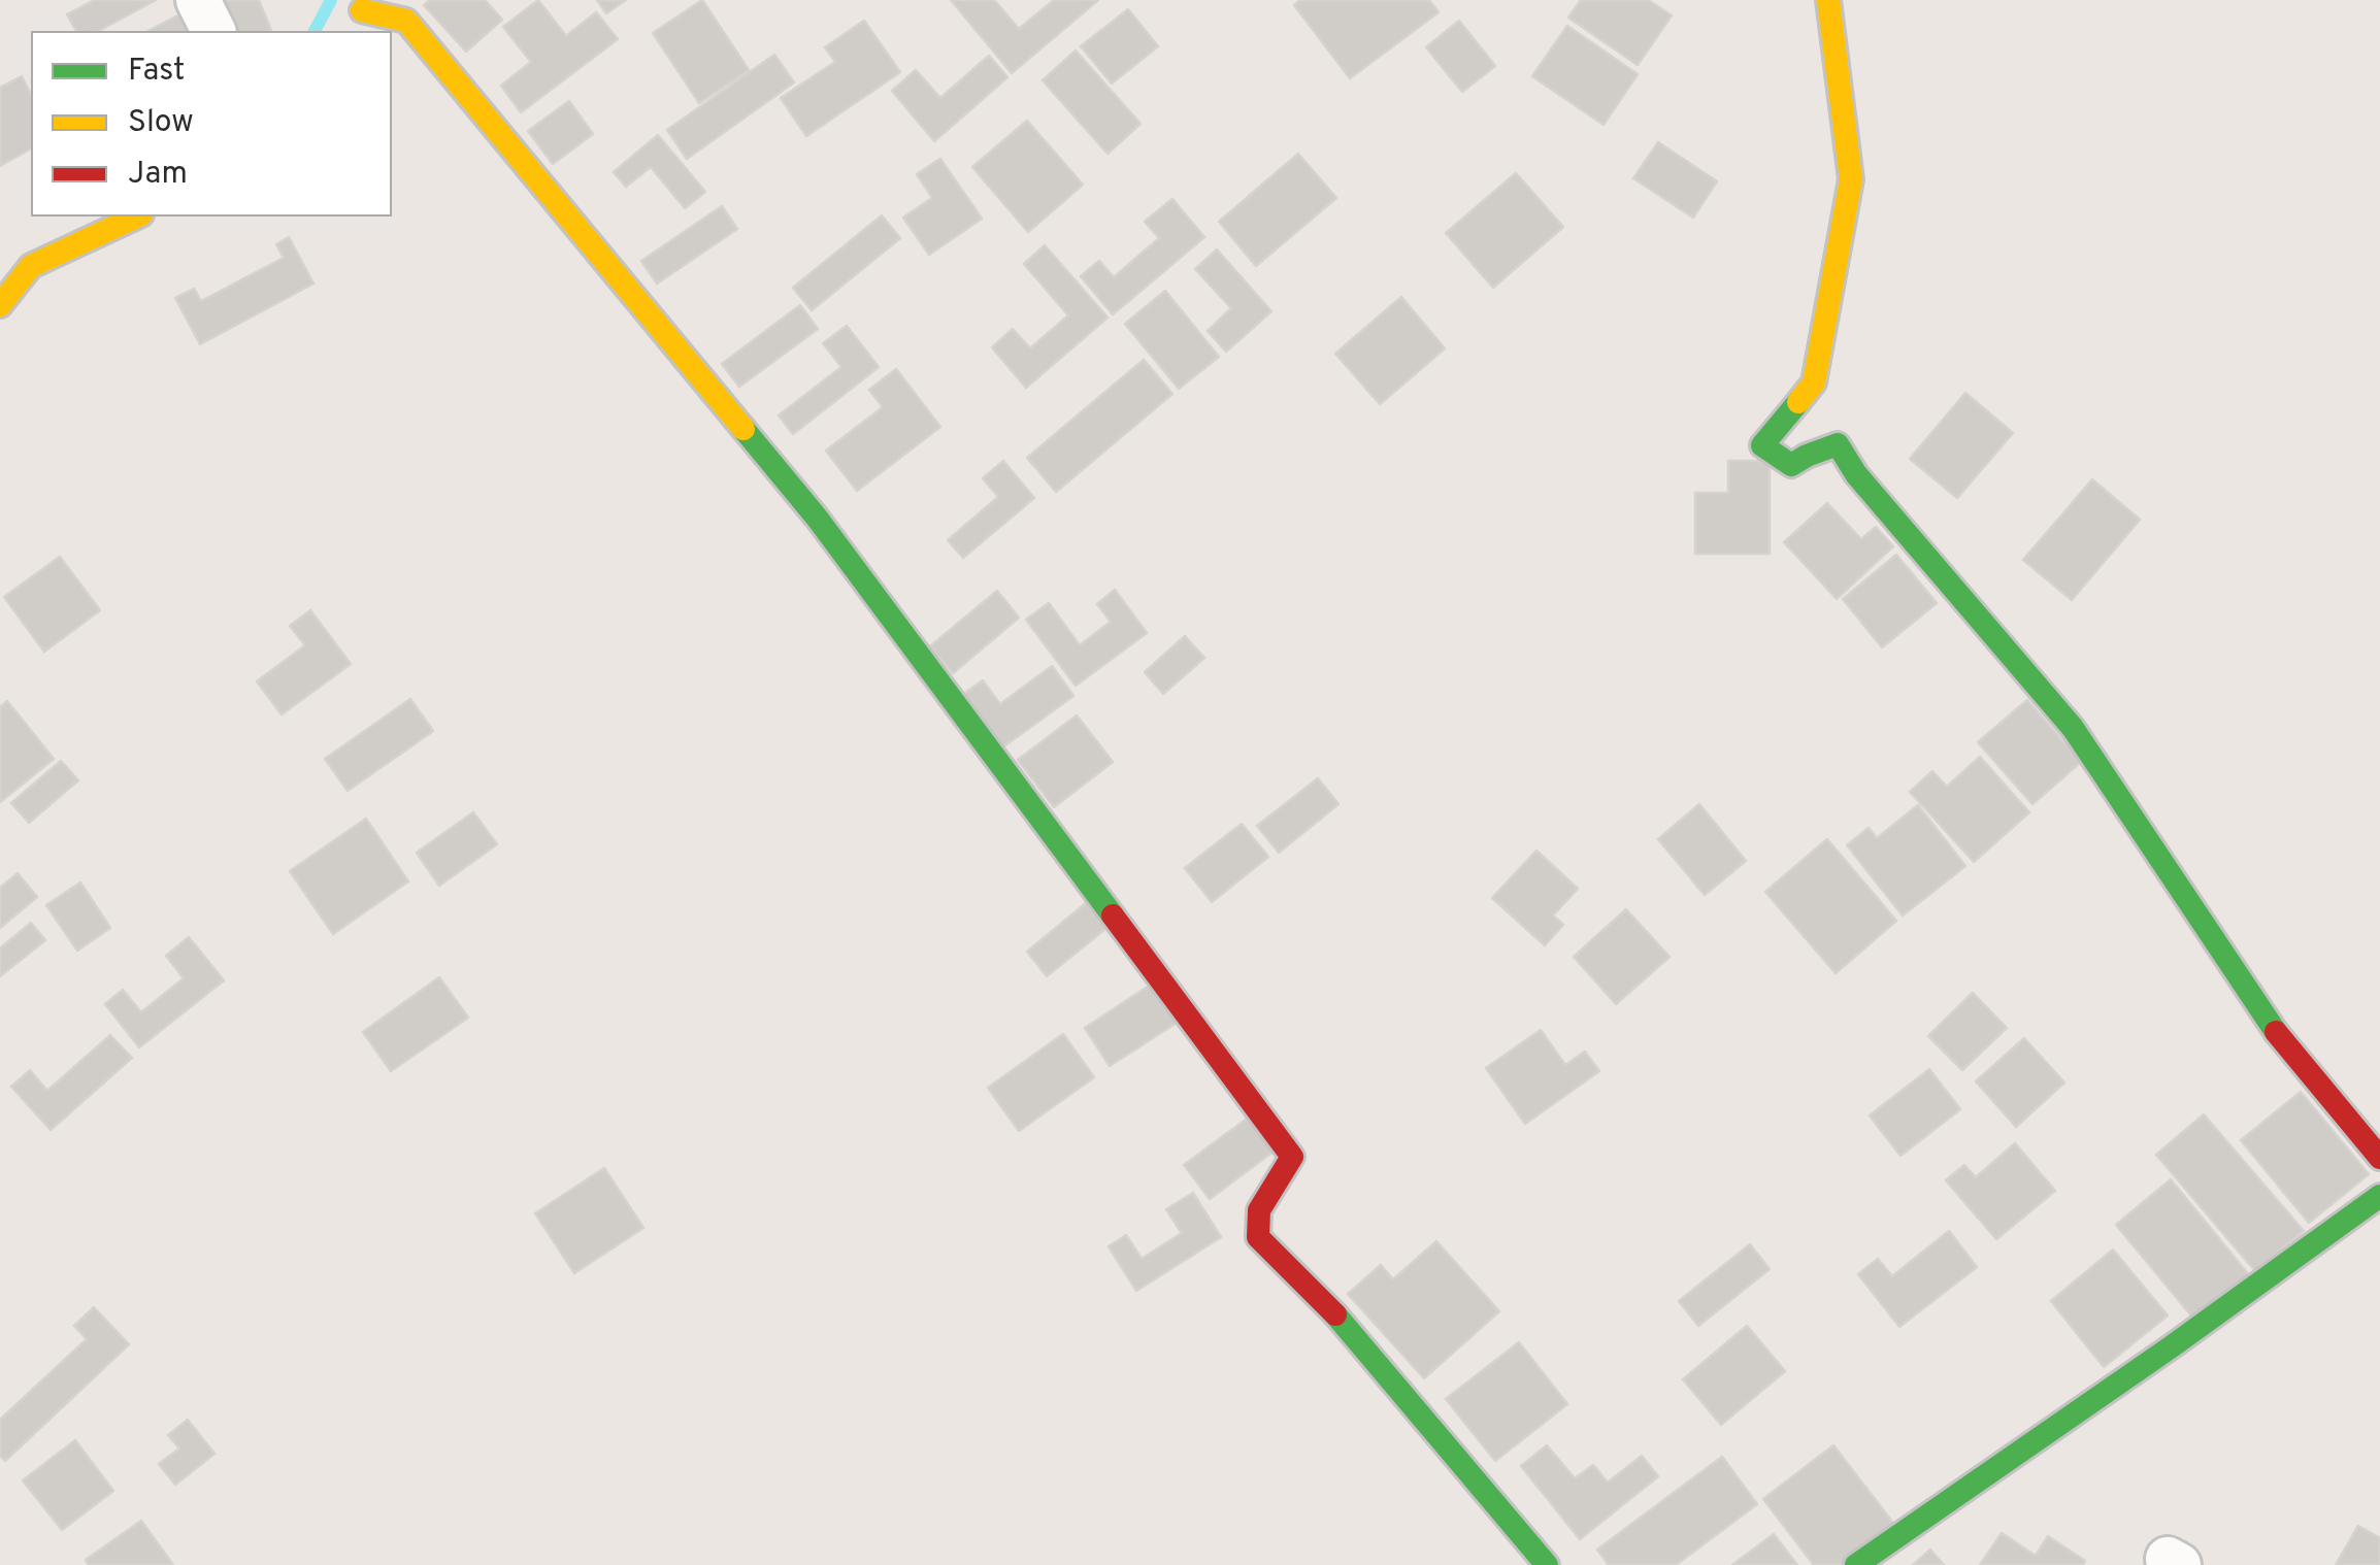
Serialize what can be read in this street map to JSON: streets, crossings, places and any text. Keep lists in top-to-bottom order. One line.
{"legend":["Fast","Slow","Jam"]}
